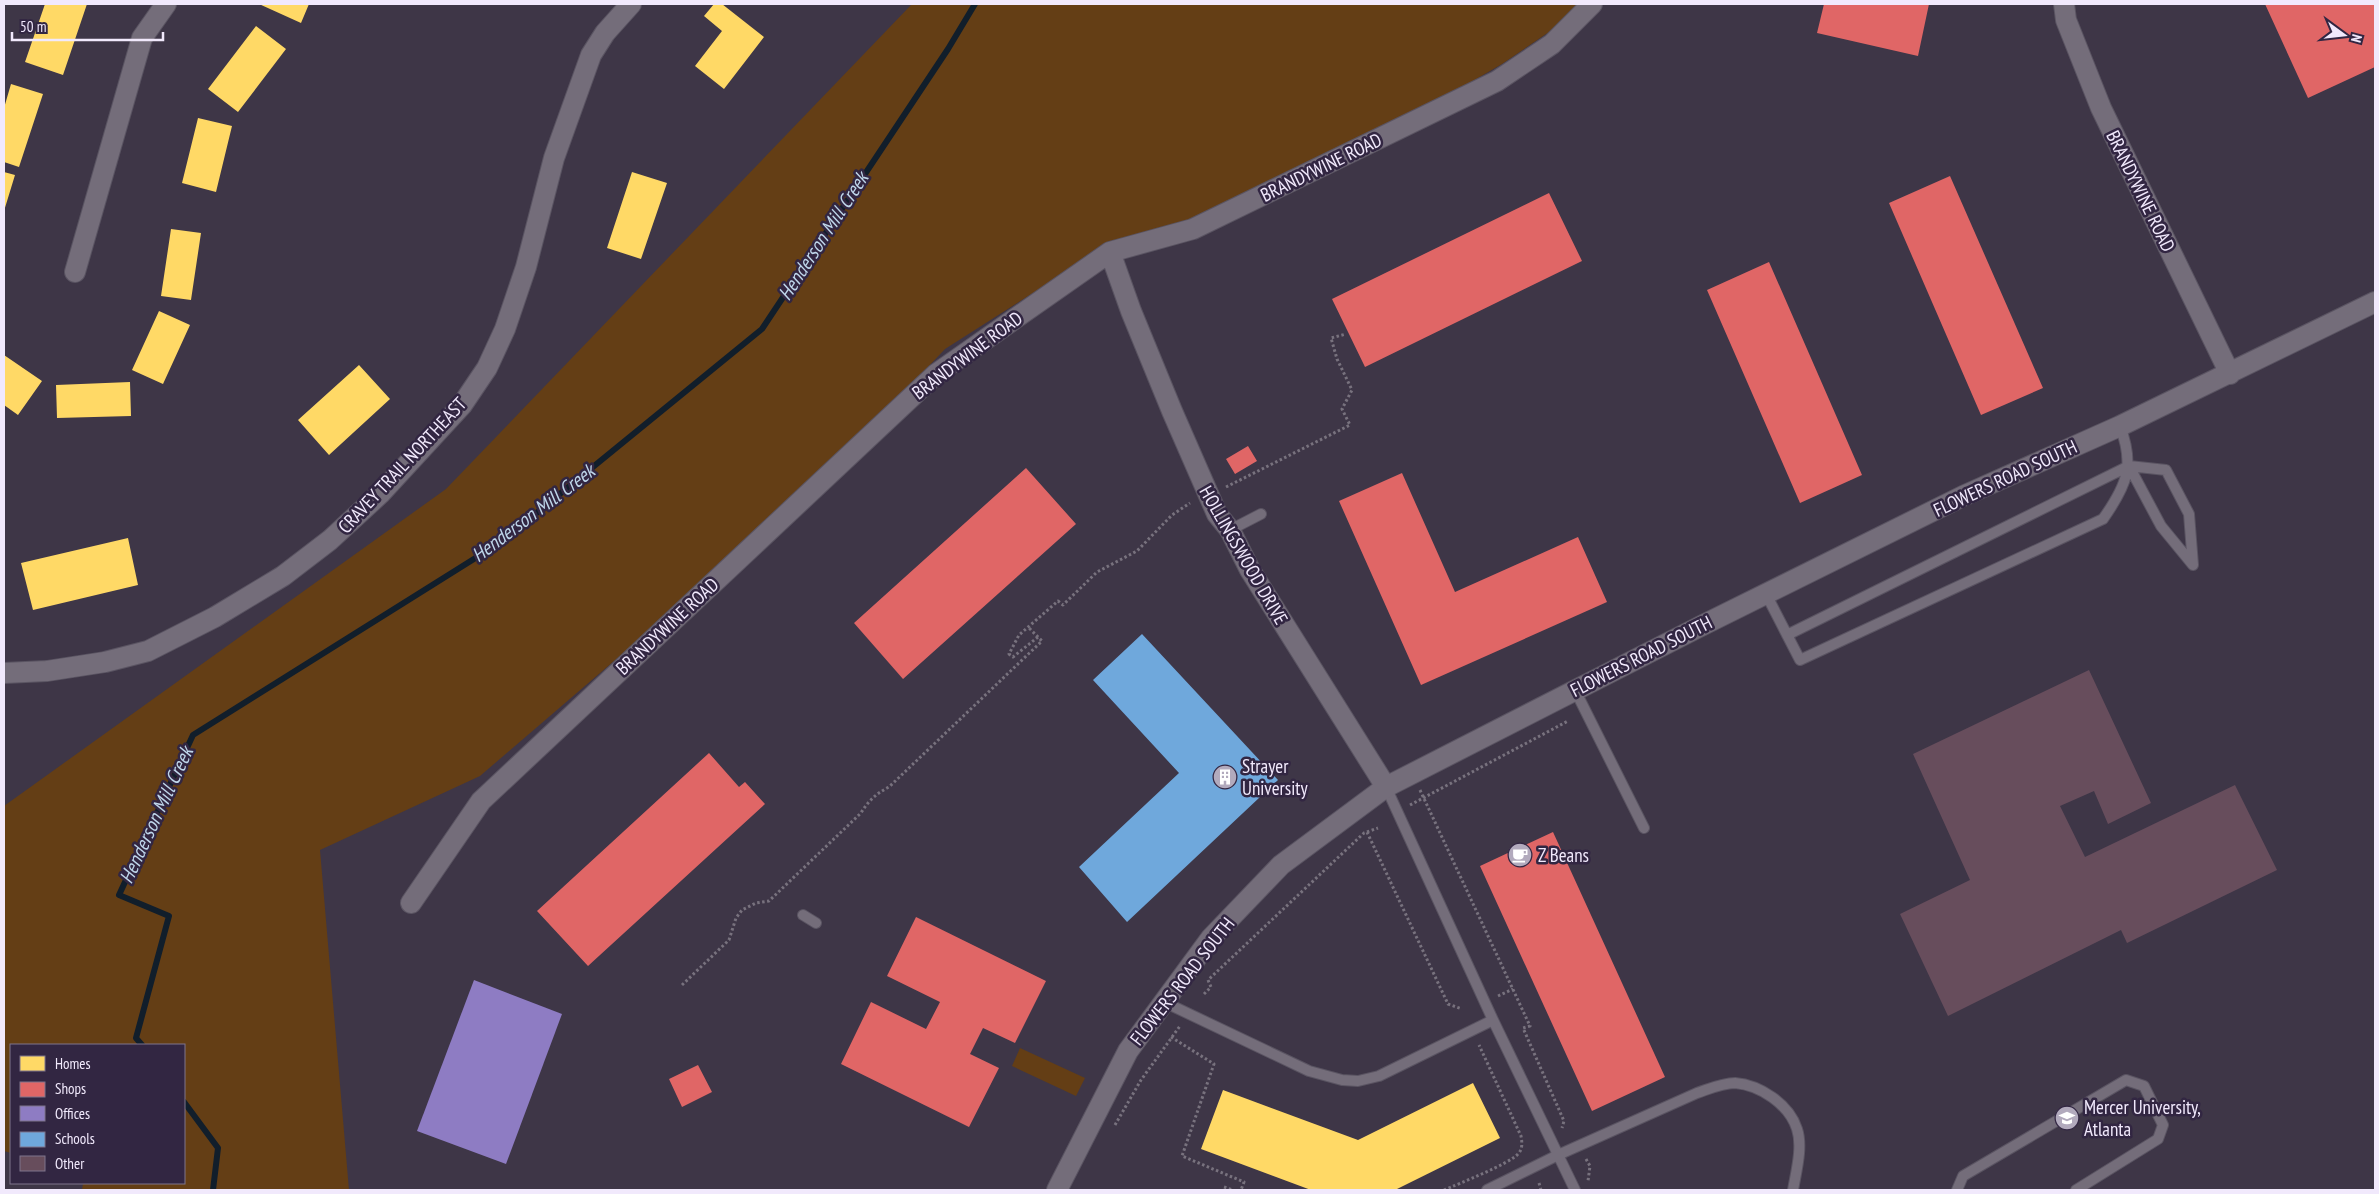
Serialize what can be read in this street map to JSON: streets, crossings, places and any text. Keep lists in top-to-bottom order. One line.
{"streets":{"street":["BRANDYWINE ROAD","CRAVEY TRAIL NORTHEAST","FLOWERS ROAD SOUTH","HOLLINGSWOOD DRIVE"]},"crossings":[["BRANDYWINE ROAD","FLOWERS ROAD SOUTH"],["BRANDYWINE ROAD","HOLLINGSWOOD DRIVE"],["FLOWERS ROAD SOUTH","HOLLINGSWOOD DRIVE"]],"water":["Henderson Mill Creek"],"places":{"building":["Strayer University"],"cafe":["Z Beans"],"school or university":["Mercer University, Atlanta"]},"legend":["Homes","Shops","Offices","Schools","Other"],"scale_bar":"50 m","north":"right"}
